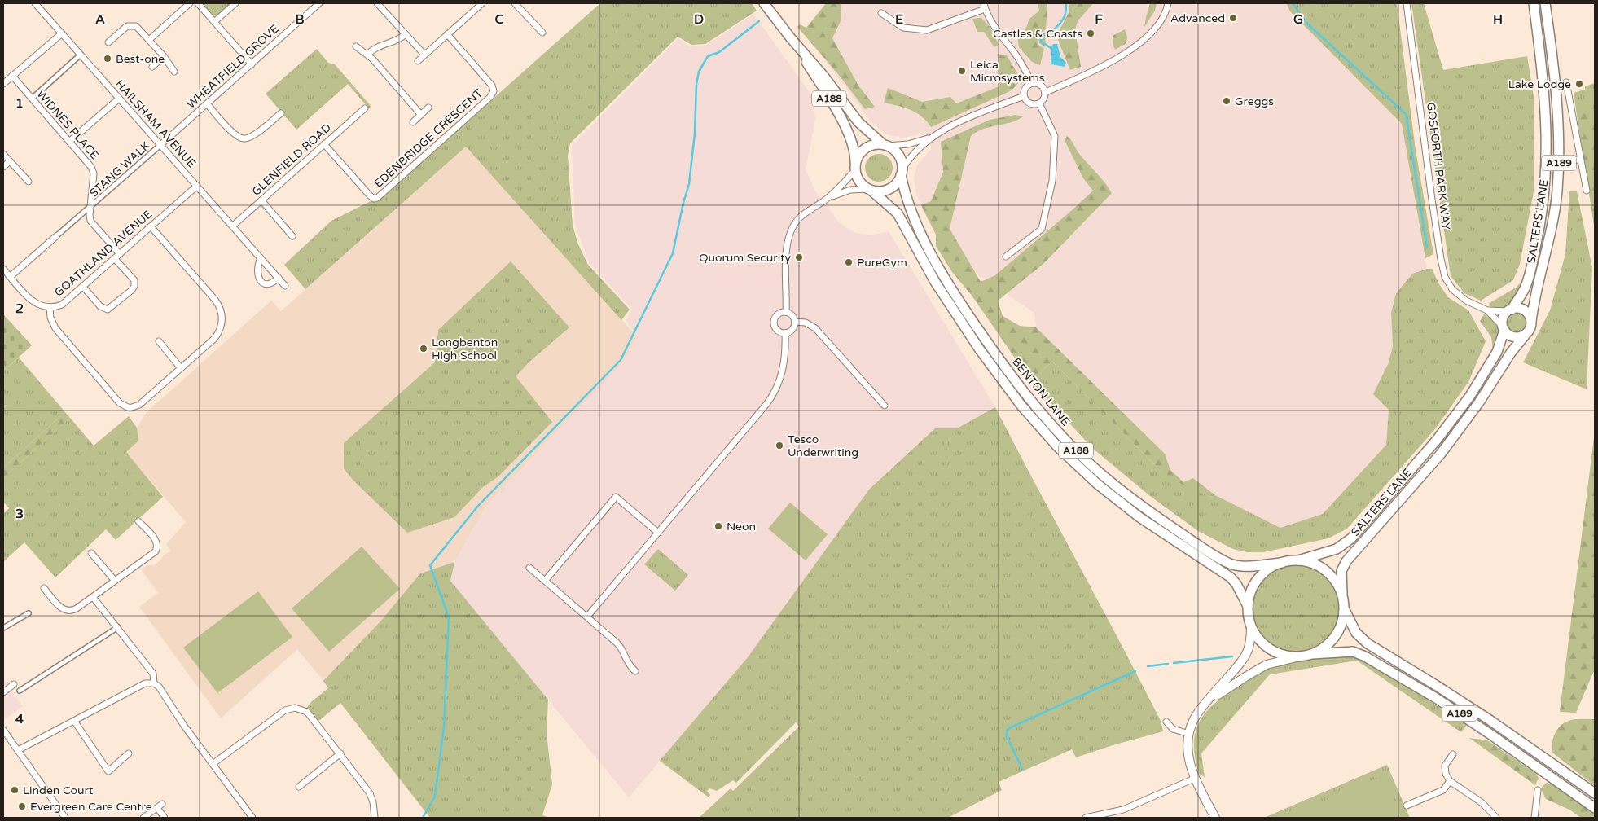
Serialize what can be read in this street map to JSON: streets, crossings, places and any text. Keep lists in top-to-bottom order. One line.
{"streets":{"main road":["A188","A189","SALTERS LANE","BENTON LANE"],"street":["WHEATFIELD GROVE","HAILSHAM AVENUE","WIDNES PLACE","EDENBRIDGE CRESCENT","GLENFIELD ROAD","GOSFORTH PARK WAY","STANG WALK","GOATHLAND AVENUE"]},"crossings":[["WHEATFIELD GROVE","HAILSHAM AVENUE"],["WHEATFIELD GROVE","STANG WALK"],["A188","BENTON LANE"],["HAILSHAM AVENUE","GLENFIELD ROAD"],["HAILSHAM AVENUE","STANG WALK"],["HAILSHAM AVENUE","GOATHLAND AVENUE"],["WIDNES PLACE","STANG WALK"],["WIDNES PLACE","GOATHLAND AVENUE"],["EDENBRIDGE CRESCENT","GLENFIELD ROAD"],["A189","GOSFORTH PARK WAY"],["A189","SALTERS LANE"],["A189","BENTON LANE"],["GOSFORTH PARK WAY","SALTERS LANE"],["SALTERS LANE","BENTON LANE"]],"places":["Advanced","Castles & Coasts","Best-one","Leica Microsystems","Lake Lodge","Greggs","Quorum Security","PureGym","Longbenton High School","Tesco Underwriting","Neon","Linden Court","Evergreen Care Centre"],"grid":{"columns":["A","B","C","D","E","F","G","H"],"rows":["1","2","3","4"]}}
